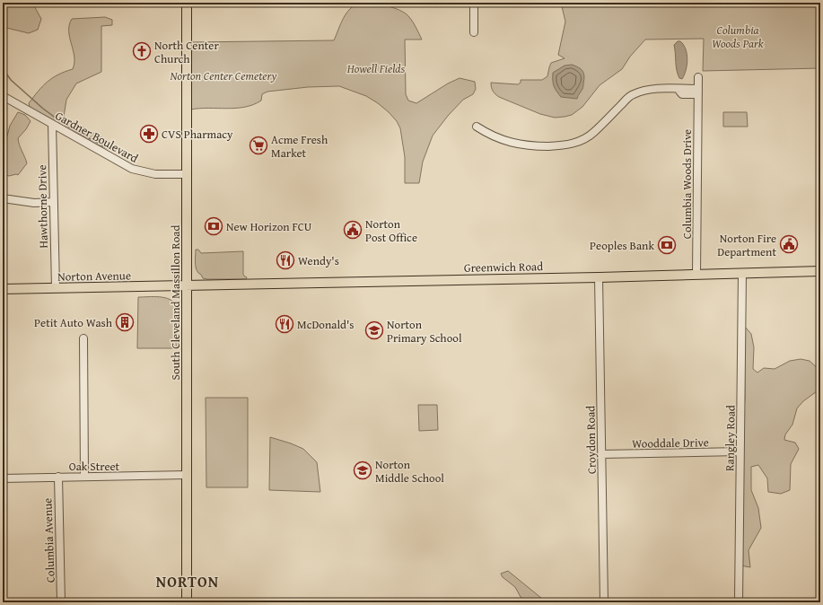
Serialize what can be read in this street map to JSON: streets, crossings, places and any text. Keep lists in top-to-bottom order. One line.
{"streets":{"main road":["Greenwich Road","Norton Avenue","South Cleveland Massillon Road"],"street":["Gardner Boulevard","Columbia Woods Drive","Hawthorne Drive","Rangley Road","Croydon Road","Wooddale Drive","Oak Street","Columbia Avenue"]},"crossings":[["Gardner Boulevard","Hawthorne Drive"],["Gardner Boulevard","South Cleveland Massillon Road"],["Columbia Woods Drive","Greenwich Road"],["Hawthorne Drive","Norton Avenue"],["Greenwich Road","Norton Avenue"],["Greenwich Road","South Cleveland Massillon Road"],["Greenwich Road","Rangley Road"],["Greenwich Road","Croydon Road"],["Norton Avenue","South Cleveland Massillon Road"],["South Cleveland Massillon Road","Oak Street"],["Rangley Road","Wooddale Drive"],["Croydon Road","Wooddale Drive"],["Oak Street","Columbia Avenue"]],"districts":["NORTON"],"parks":["Columbia Woods Park","Howell Fields","Norton Center Cemetery"],"places":{"church":["North Center Church"],"pharmacy":["CVS Pharmacy"],"supermarket":["Acme Fresh Market"],"bank":["New Horizon FCU","Peoples Bank"],"public building":["Norton Post Office","Norton Fire Department"],"restaurant":["Wendy's","McDonald's"],"building":["Petit Auto Wash"],"school or university":["Norton Primary School","Norton Middle School"]}}
